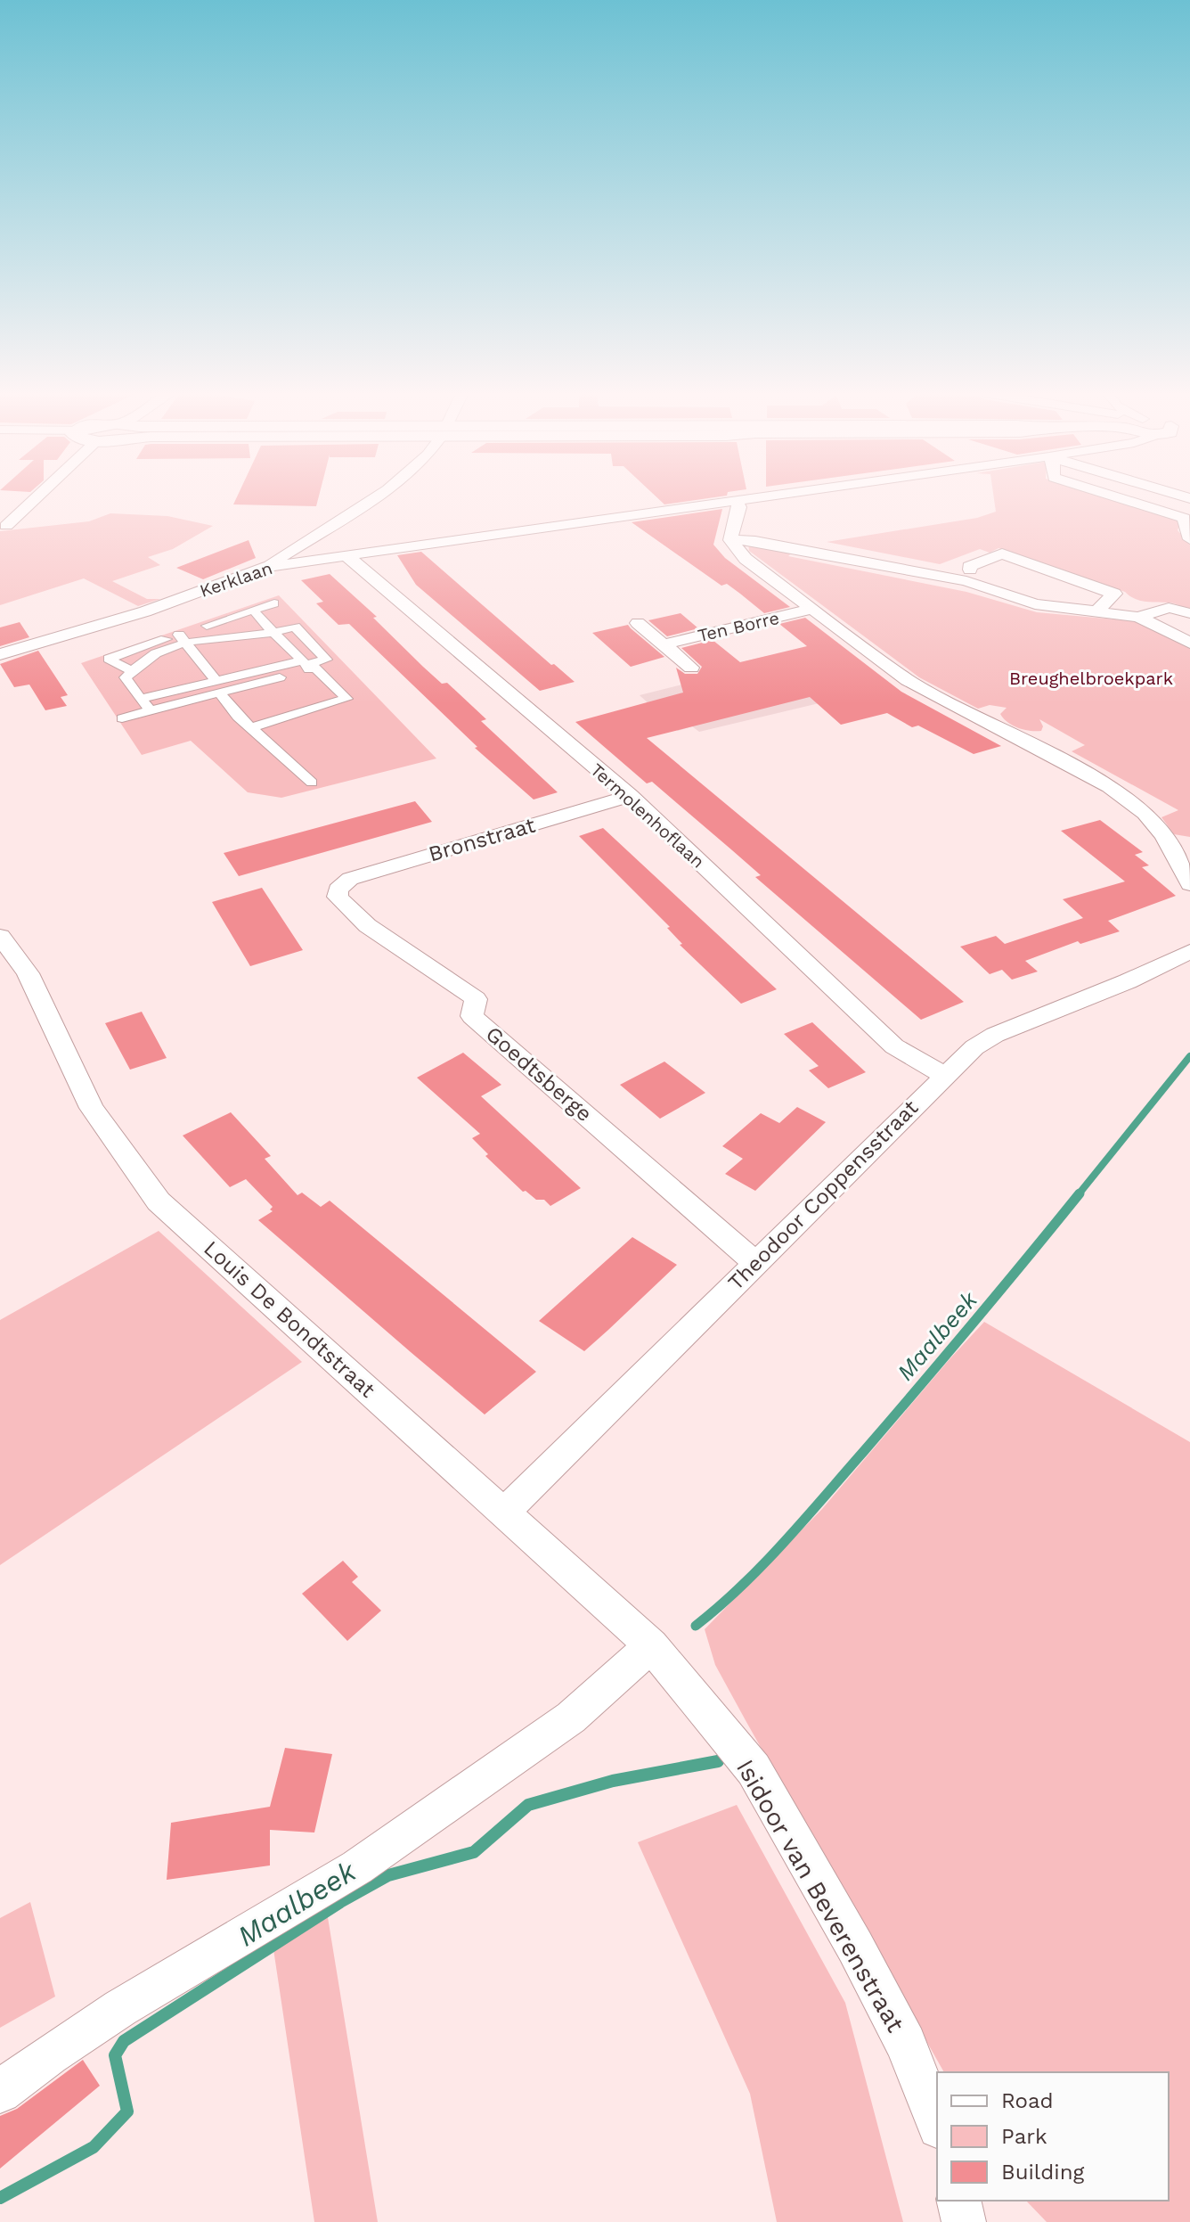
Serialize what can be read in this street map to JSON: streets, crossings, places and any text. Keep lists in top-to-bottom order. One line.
{"streets":{"street":["Kerklaan","Ten Borre","Termolenhoflaan","Bronstraat","Goedtsberge","Theodoor Coppensstraat","Louis De Bondtstraat","Isidoor van Beverenstraat"]},"crossings":[["Kerklaan","Termolenhoflaan"],["Termolenhoflaan","Bronstraat"],["Termolenhoflaan","Theodoor Coppensstraat"],["Bronstraat","Goedtsberge"],["Goedtsberge","Theodoor Coppensstraat"],["Theodoor Coppensstraat","Louis De Bondtstraat"],["Louis De Bondtstraat","Isidoor van Beverenstraat"]],"water":["Maalbeek"],"parks":["Breughelbroekpark"],"legend":["Road","Park","Building"]}
